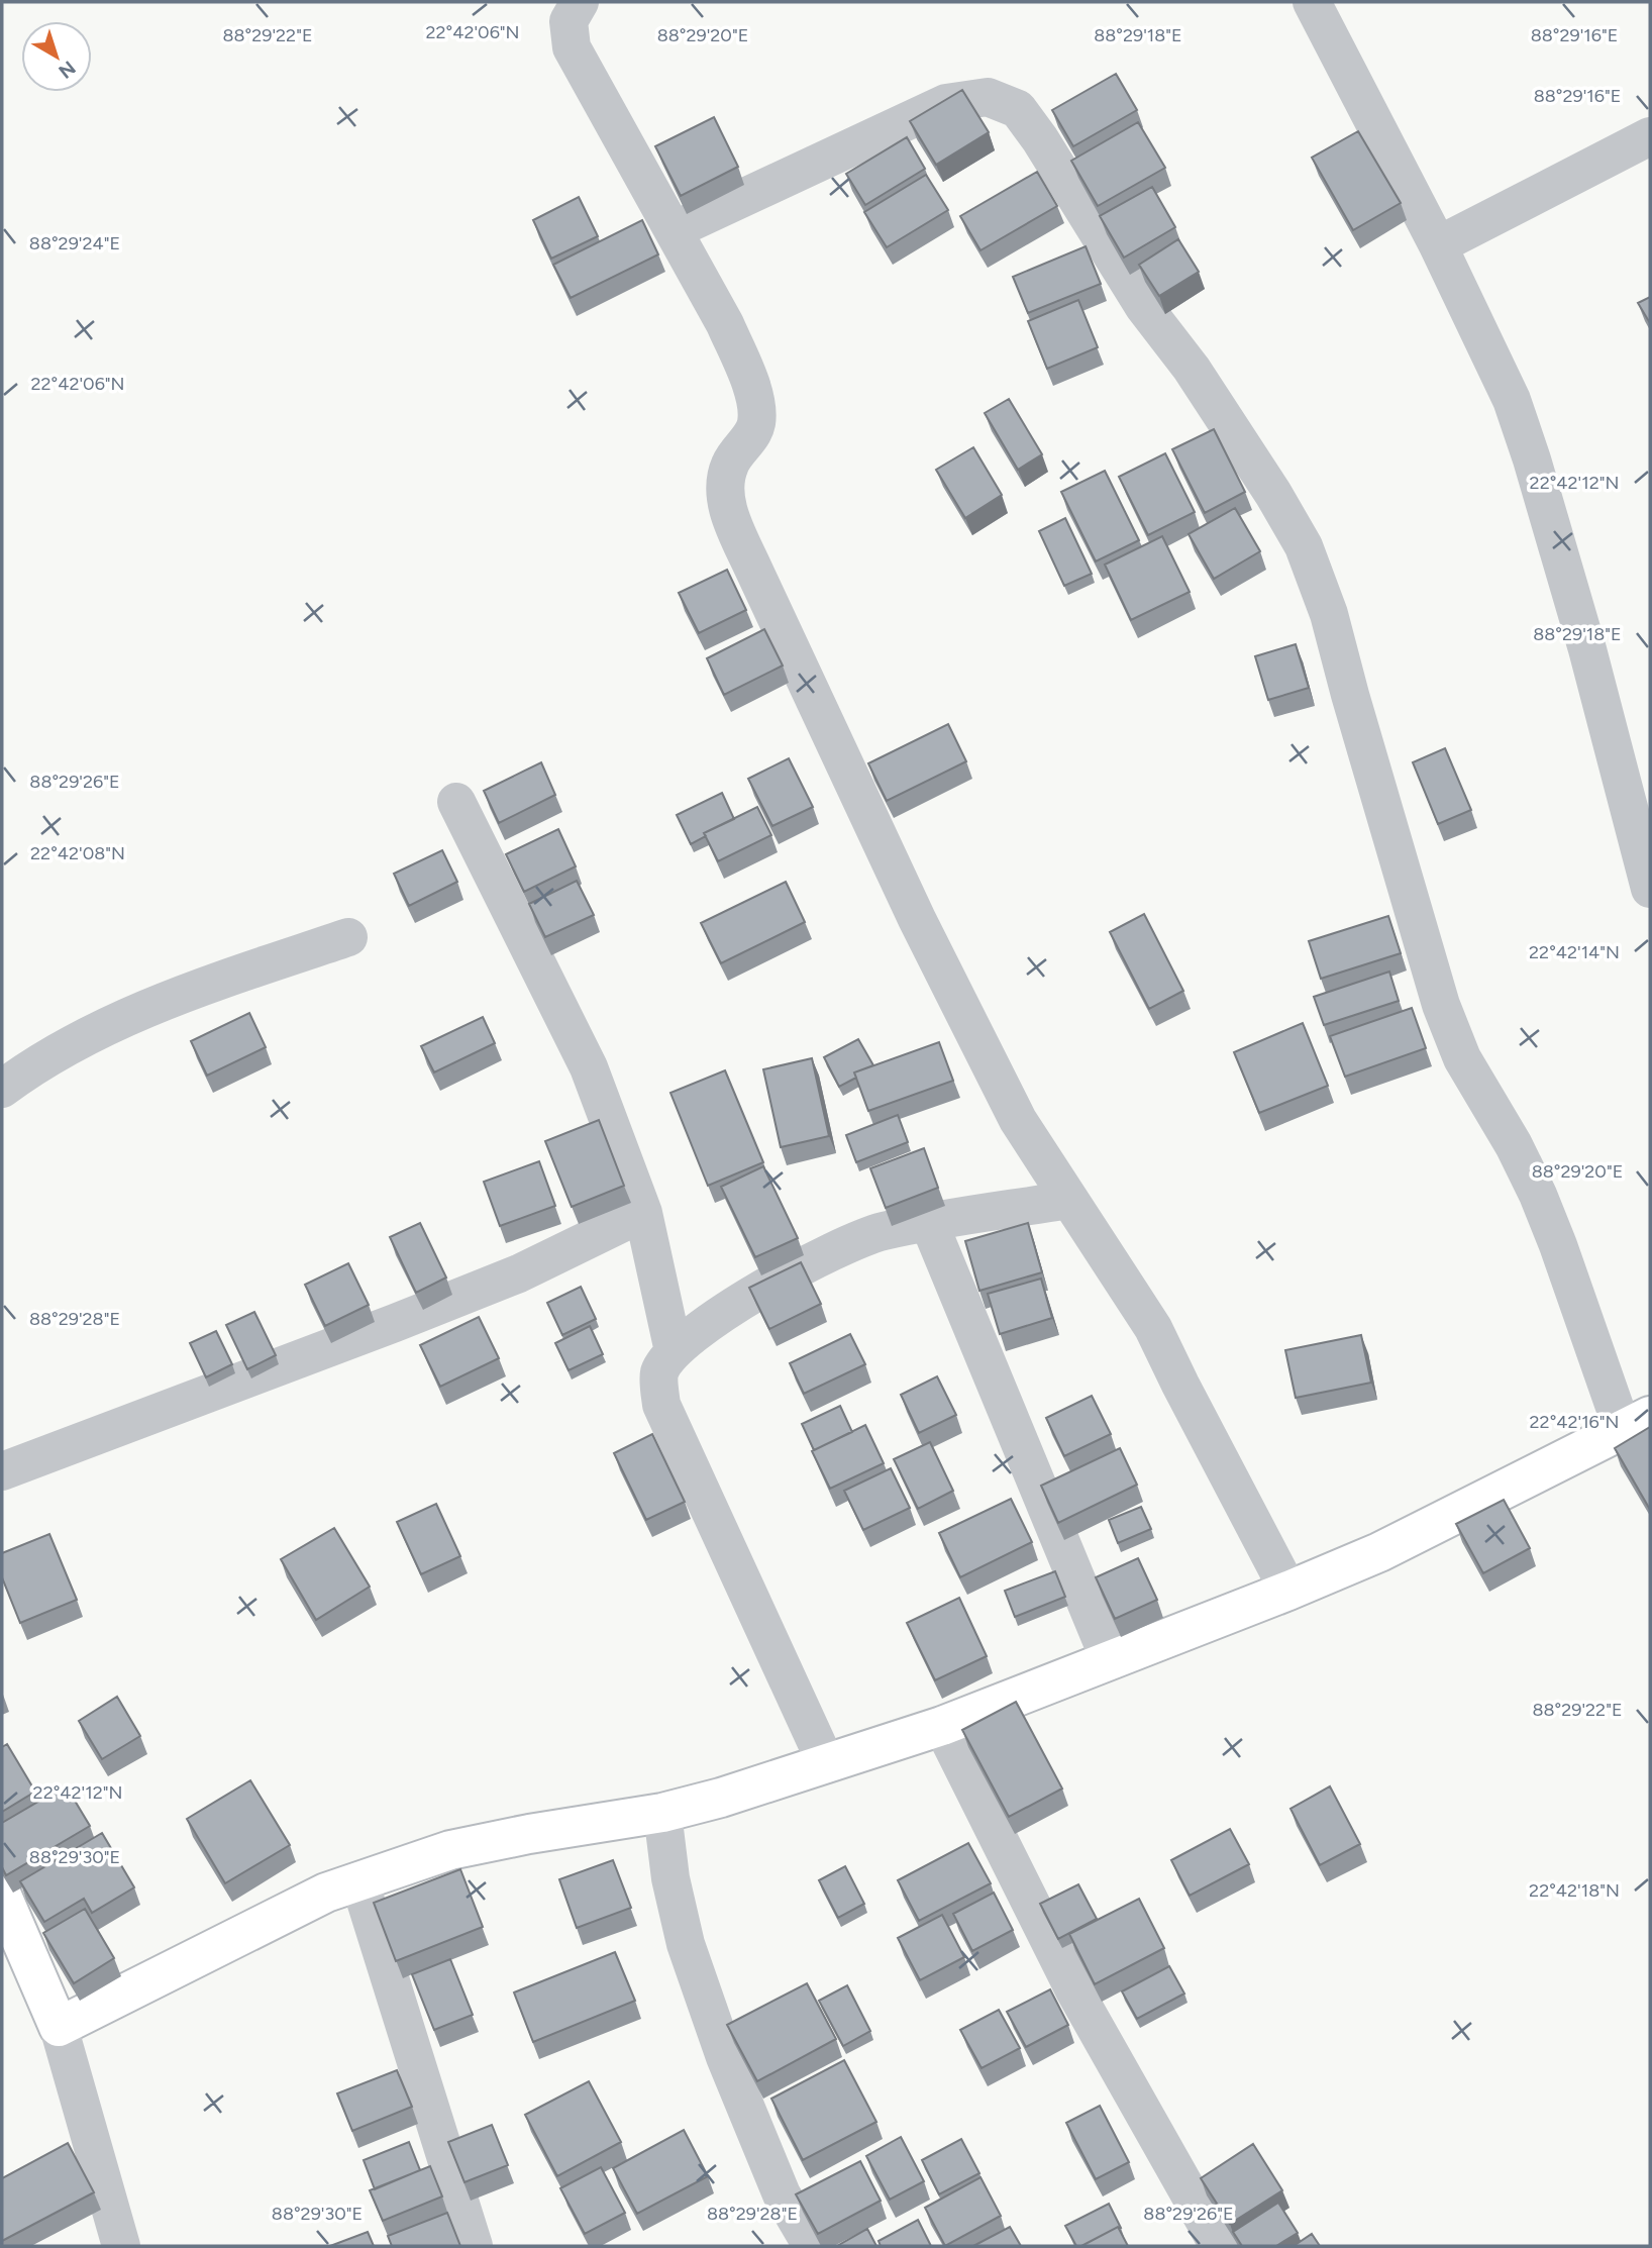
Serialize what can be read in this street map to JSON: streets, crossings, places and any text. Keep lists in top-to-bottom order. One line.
{"north":"bottom right","coordinates":["22°42'06\"N","88°29'22\"E","88°29'20\"E","88°29'16\"E","88°29'18\"E","88°29'24\"E","22°42'12\"N","88°29'26\"E","22°42'08\"N","22°42'14\"N","88°29'28\"E","22°42'16\"N","88°29'30\"E","22°42'18\"N"]}
